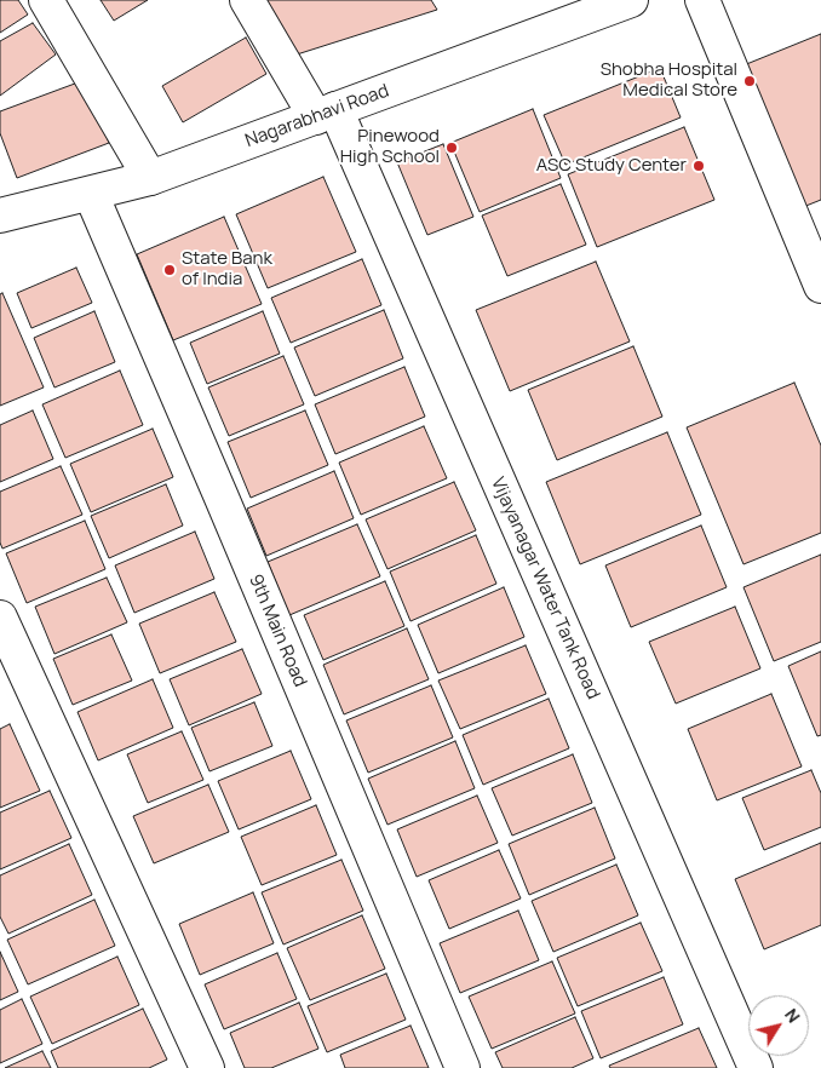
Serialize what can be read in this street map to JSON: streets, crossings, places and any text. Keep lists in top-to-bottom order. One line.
{"streets":{"street":["Nagarabhavi Road","Vijayanagar Water Tank Road","9th Main Road"]},"crossings":[["Nagarabhavi Road","Vijayanagar Water Tank Road"],["Nagarabhavi Road","9th Main Road"]],"places":["Shobha Hospital Medical Store","Pinewood High School","ASC Study Center","State Bank of India"],"north":"top right"}
